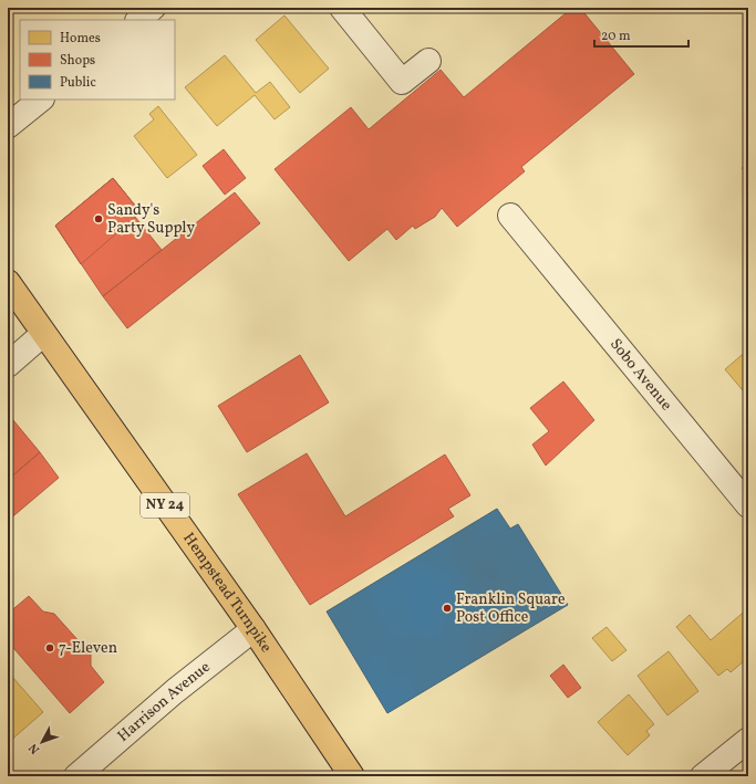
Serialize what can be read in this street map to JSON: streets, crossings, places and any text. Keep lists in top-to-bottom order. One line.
{"streets":{"main road":["NY 24","Hempstead Turnpike"],"street":["Sobo Avenue","Harrison Avenue"]},"crossings":[["Hempstead Turnpike","Harrison Avenue"]],"places":["Sandy's Party Supply","Franklin Square Post Office","7-Eleven"],"legend":["Homes","Shops","Public"],"scale_bar":"20 m","north":"bottom left"}
